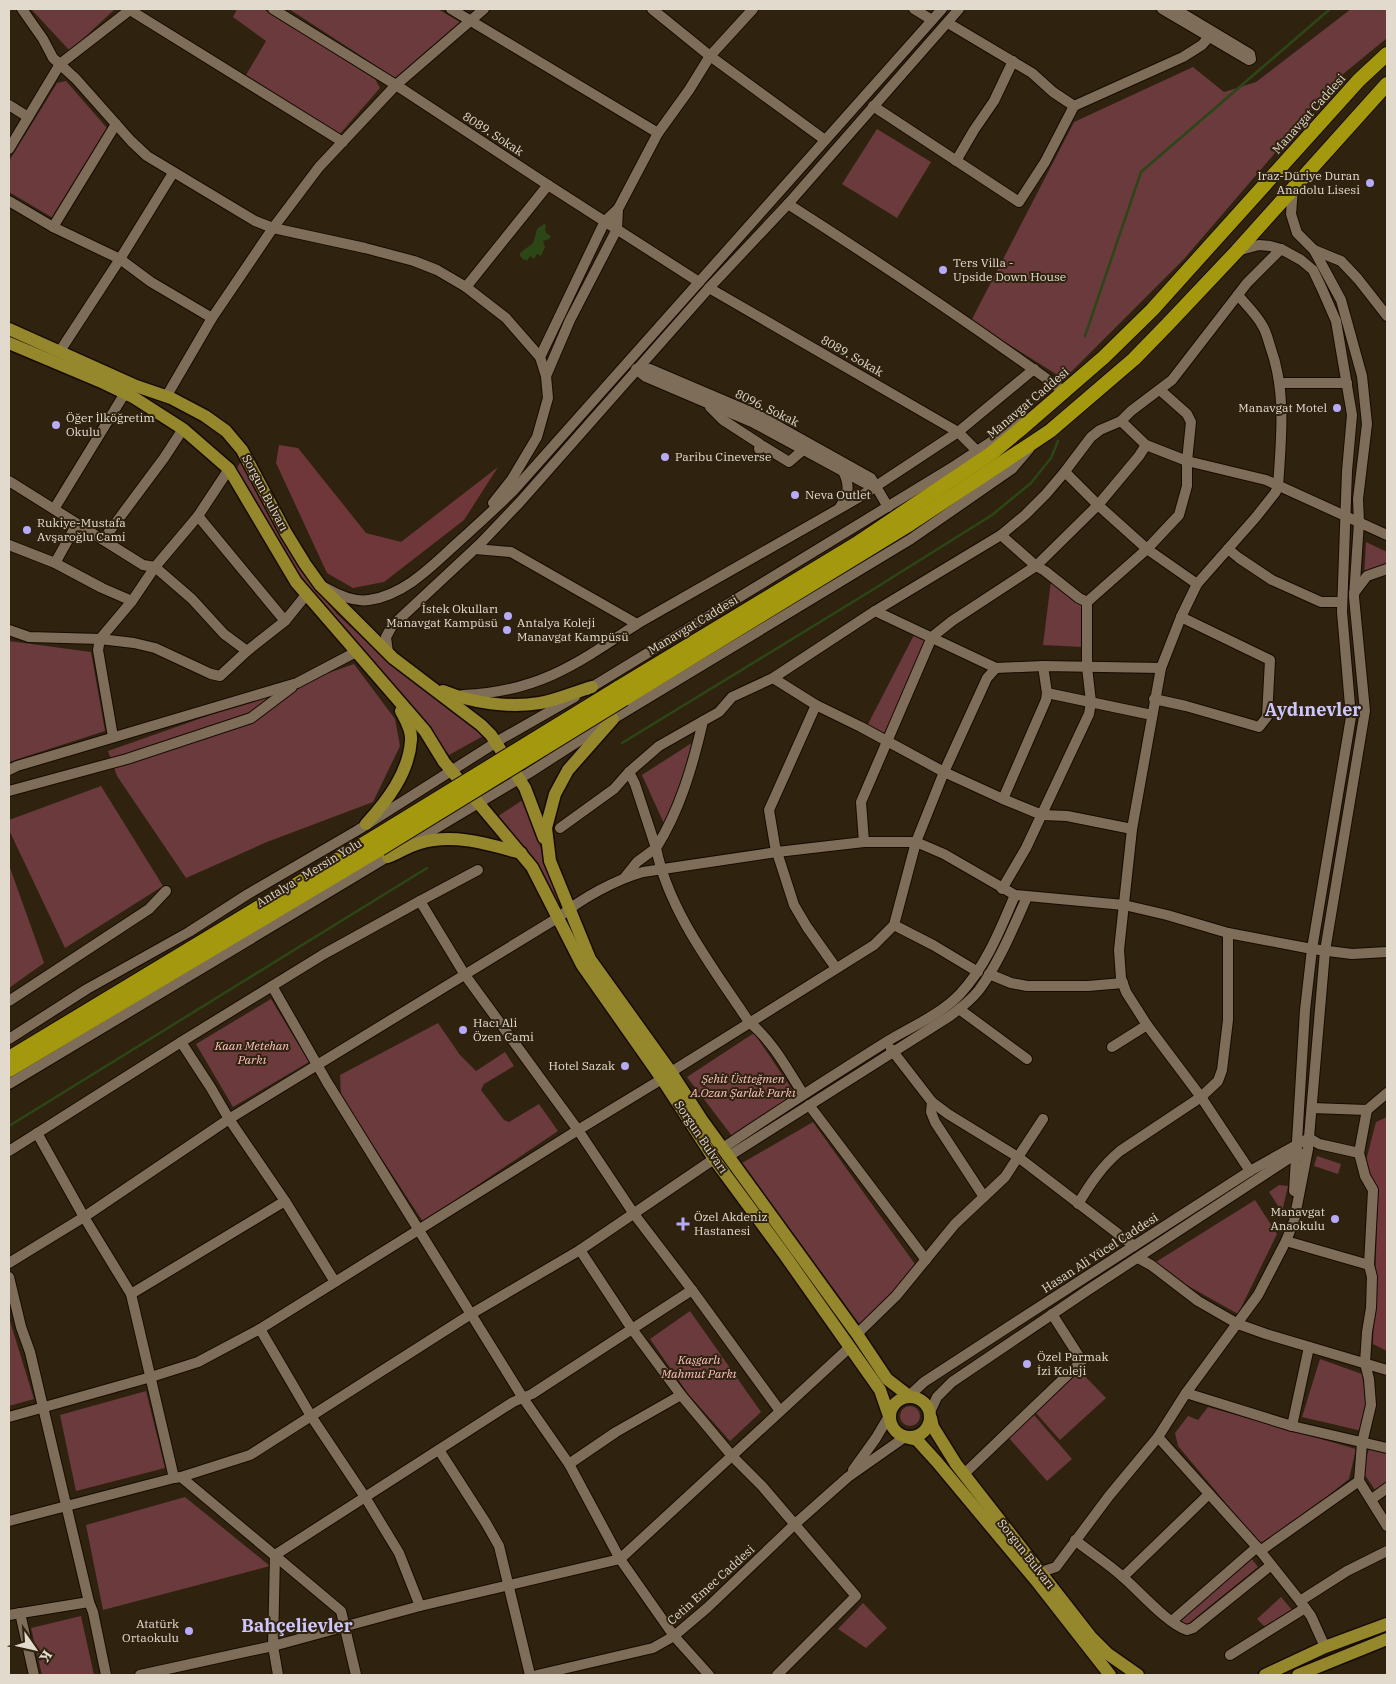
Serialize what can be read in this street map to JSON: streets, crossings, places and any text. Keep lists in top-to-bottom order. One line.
{"streets":{"highway":["Manavgat Caddesi","Antalya - Mersin Yolu"],"main road":["Sorgun Bulvarı"],"street":["8089. Sokak","8096. Sokak","Hasan Ali Yücel Caddesi","Cetin Emec Caddesi"]},"crossings":[["Manavgat Caddesi","Antalya - Mersin Yolu"],["Sorgun Bulvarı","Hasan Ali Yücel Caddesi"]],"districts":["Aydınevler","Bahçelievler"],"parks":["Kaan Metehan Parkı","Şehit Üstteğmen A.Ozan Şarlak Parkı","Kaşgarlı Mahmut Parkı"],"places":{"other":["Iraz-Düriye Duran Anadolu Lisesi","Ters Villa - Upside Down House","Manavgat Motel","Öğer İlköğretim Okulu","Paribu Cineverse","Neva Outlet","Rukiye-Mustafa Avşaroğlu Cami","İstek Okulları Manavgat Kampüsü","Antalya Koleji Manavgat Kampüsü","Hacı Ali Özen Cami","Hotel Sazak","Manavgat Anaokulu","Özel Parmak İzi Koleji","Atatürk Ortaokulu"],"health":["Özel Akdeniz Hastanesi"]},"north":"bottom right"}
